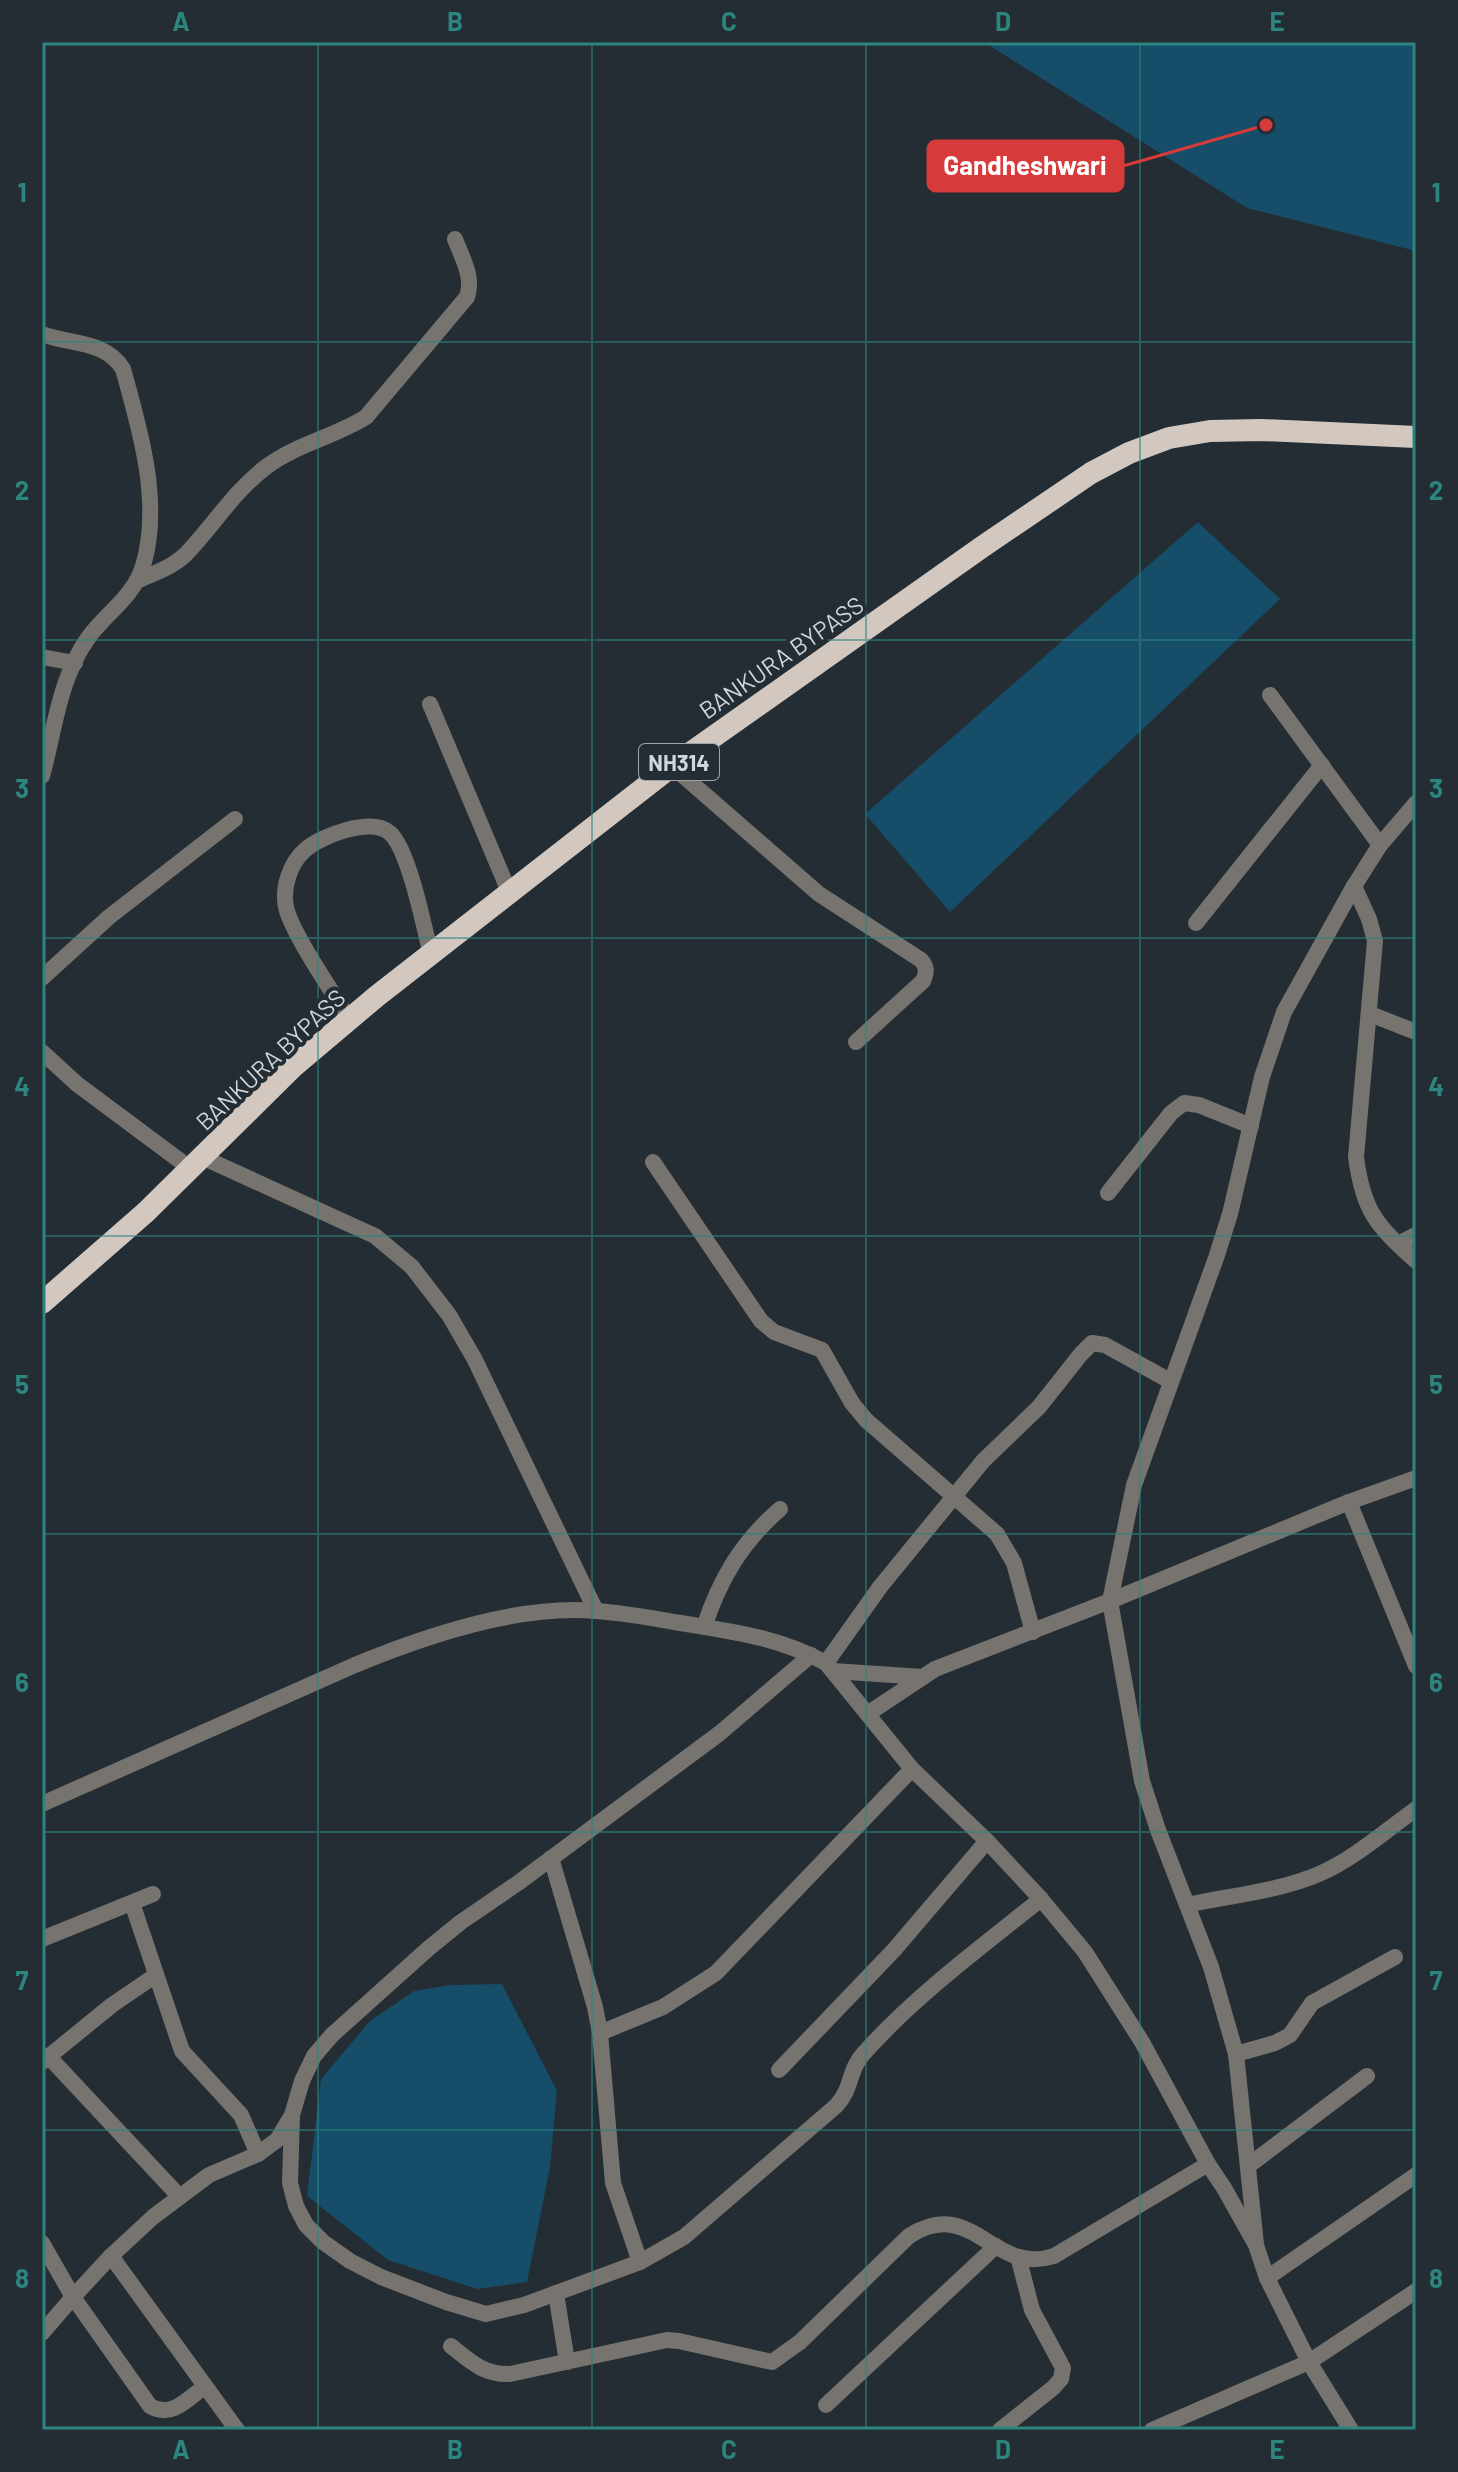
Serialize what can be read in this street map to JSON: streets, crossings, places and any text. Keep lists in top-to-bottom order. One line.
{"streets":{"highway":["BANKURA BYPASS","NH314"]},"places":["Gandheshwari"],"grid":{"columns":["A","B","C","D","E"],"rows":["1","2","3","4","5","6","7","8"]}}
